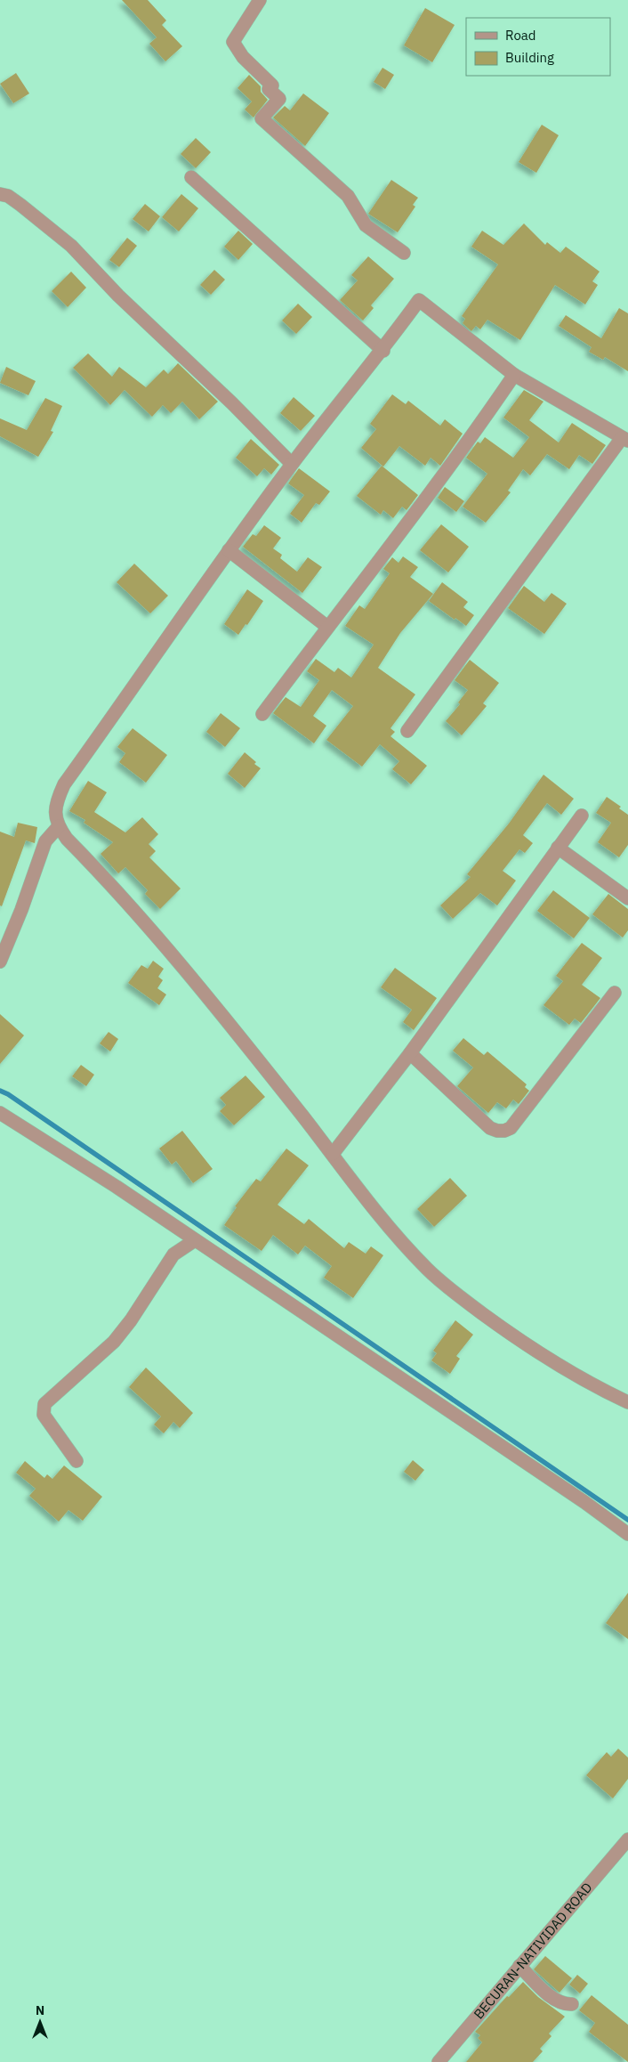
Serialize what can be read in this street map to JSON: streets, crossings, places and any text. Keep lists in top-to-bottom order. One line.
{"streets":{"street":["BECURAN-NATIVIDAD ROAD"]},"legend":["Road","Building"],"north":"top"}
